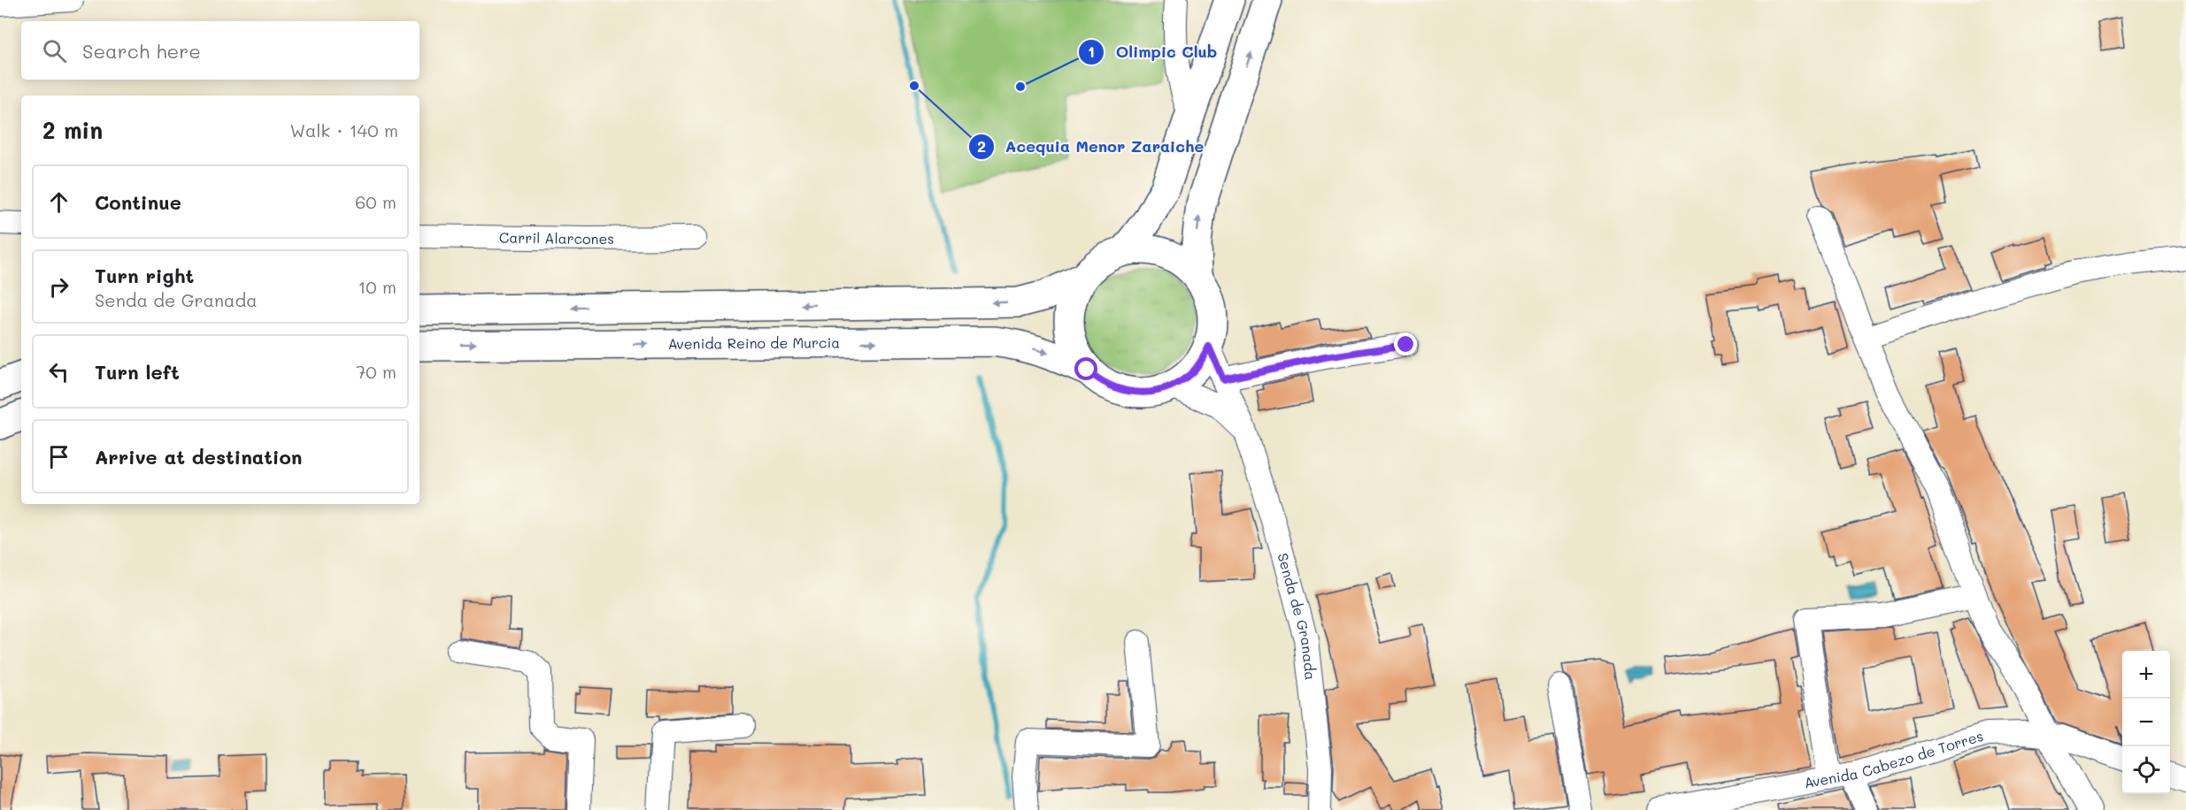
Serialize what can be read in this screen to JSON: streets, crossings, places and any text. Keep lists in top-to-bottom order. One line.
{"streets":{"main road":["Avenida Reino de Murcia"],"street":["Carril Alarcones","Senda de Granada","Avenida Cabezo de Torres"]},"crossings":[["Avenida Reino de Murcia","Senda de Granada"]],"places":["Acequia Menor Zaraiche","Olimpic Club"],"page":{"search":"Search here","heading":["2 min","Walk · 140 m"],"list":[["Continue","60 m"],["Turn right","Senda de Granada","10 m"],["Turn left","70 m"],"Arrive at destination"],"map_buttons":["+","−"]}}
